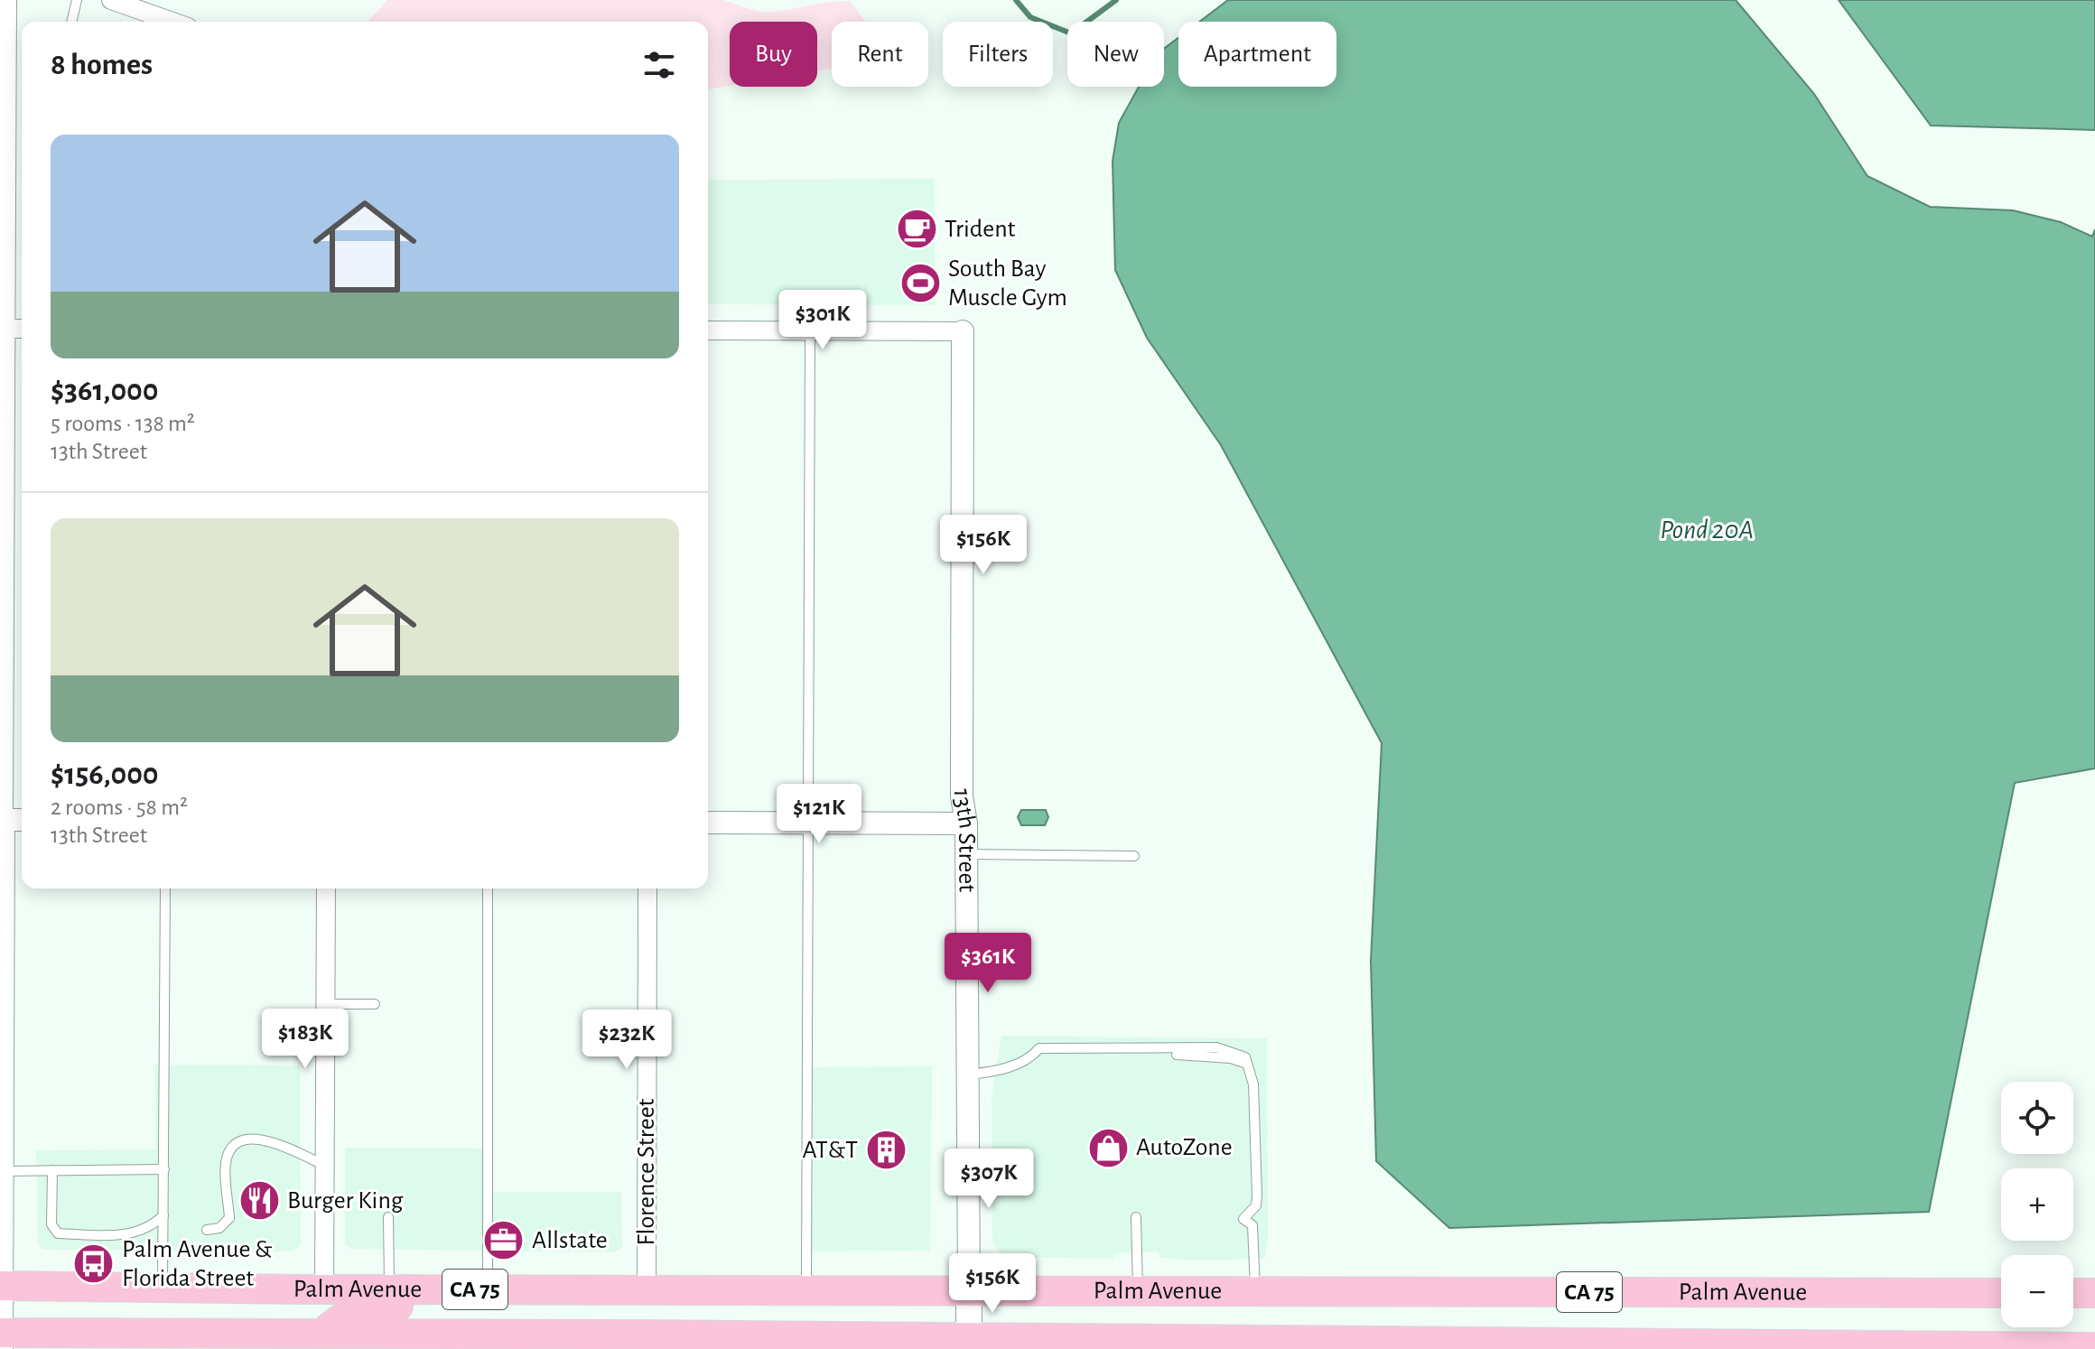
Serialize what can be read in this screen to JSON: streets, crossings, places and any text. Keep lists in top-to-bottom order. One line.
{"streets":{"highway":["Palm Avenue","CA 75"],"main road":["13th Street"],"street":["Florence Street"]},"crossings":[["13th Street","Palm Avenue"],["Florence Street","Palm Avenue"]],"water":["Pond 20A"],"places":{"cafe":["Trident"],"sports":["South Bay Muscle Gym"],"shop":["AutoZone"],"building":["AT&T"],"restaurant":["Burger King"],"office":["Allstate"],"bus stop":["Palm Avenue & Florida Street"]},"page":{"chip":["Buy","Rent","Filters","New","Apartment"],"heading":"8 homes","list":[{"name":"$361,000","note":"5 rooms · 138 m² · 13th Street"},{"name":"$156,000","note":"2 rooms · 58 m² · 13th Street"}],"price":["$301K","$156K","$121K","$361K","$183K","$232K","$307K","$156K"],"map_buttons":["+","−"]}}
